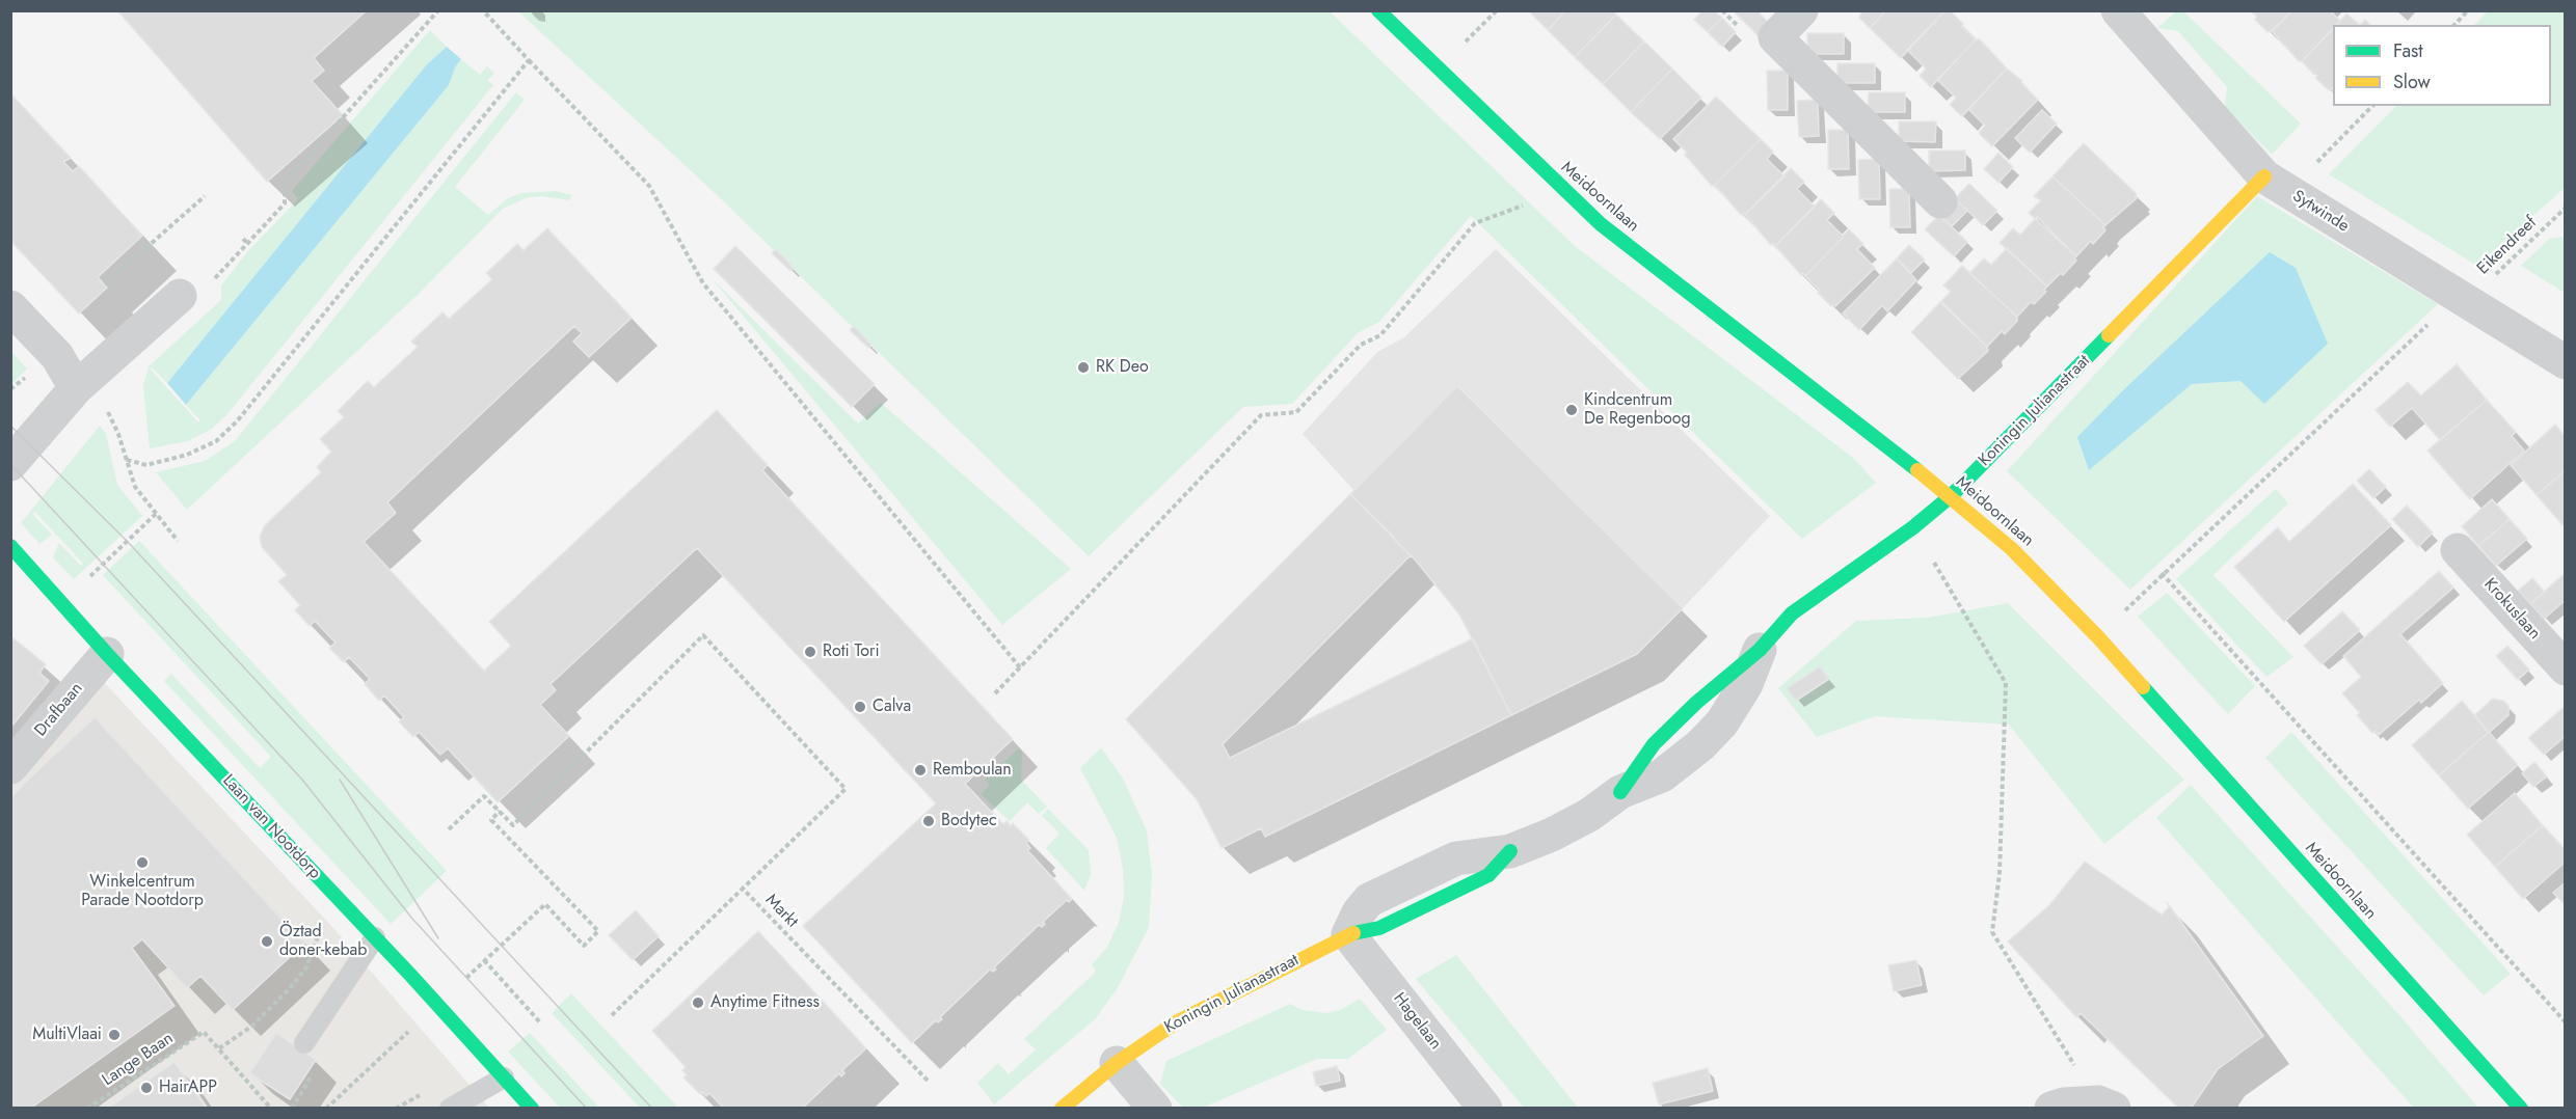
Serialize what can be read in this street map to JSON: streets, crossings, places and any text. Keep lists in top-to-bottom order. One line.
{"streets":{"street":["Meidoornlaan","Sytwinde","Koningin Julianastraat","Krokuslaan","Drafbaan","Laan van Nootdorp","Hagelaan"],"path":["Eikendreef","Markt","Lange Baan"]},"crossings":[["Meidoornlaan","Eikendreef"],["Meidoornlaan","Koningin Julianastraat"],["Sytwinde","Eikendreef"],["Sytwinde","Koningin Julianastraat"],["Koningin Julianastraat","Hagelaan"],["Drafbaan","Laan van Nootdorp"]],"places":["RK Deo","Kindcentrum De Regenboog","Roti Tori","Calva","Remboulan","Bodytec","Winkelcentrum Parade Nootdorp","Öztad doner-kebab","Anytime Fitness","MultiVlaai","HairAPP"],"legend":["Fast","Slow"]}
